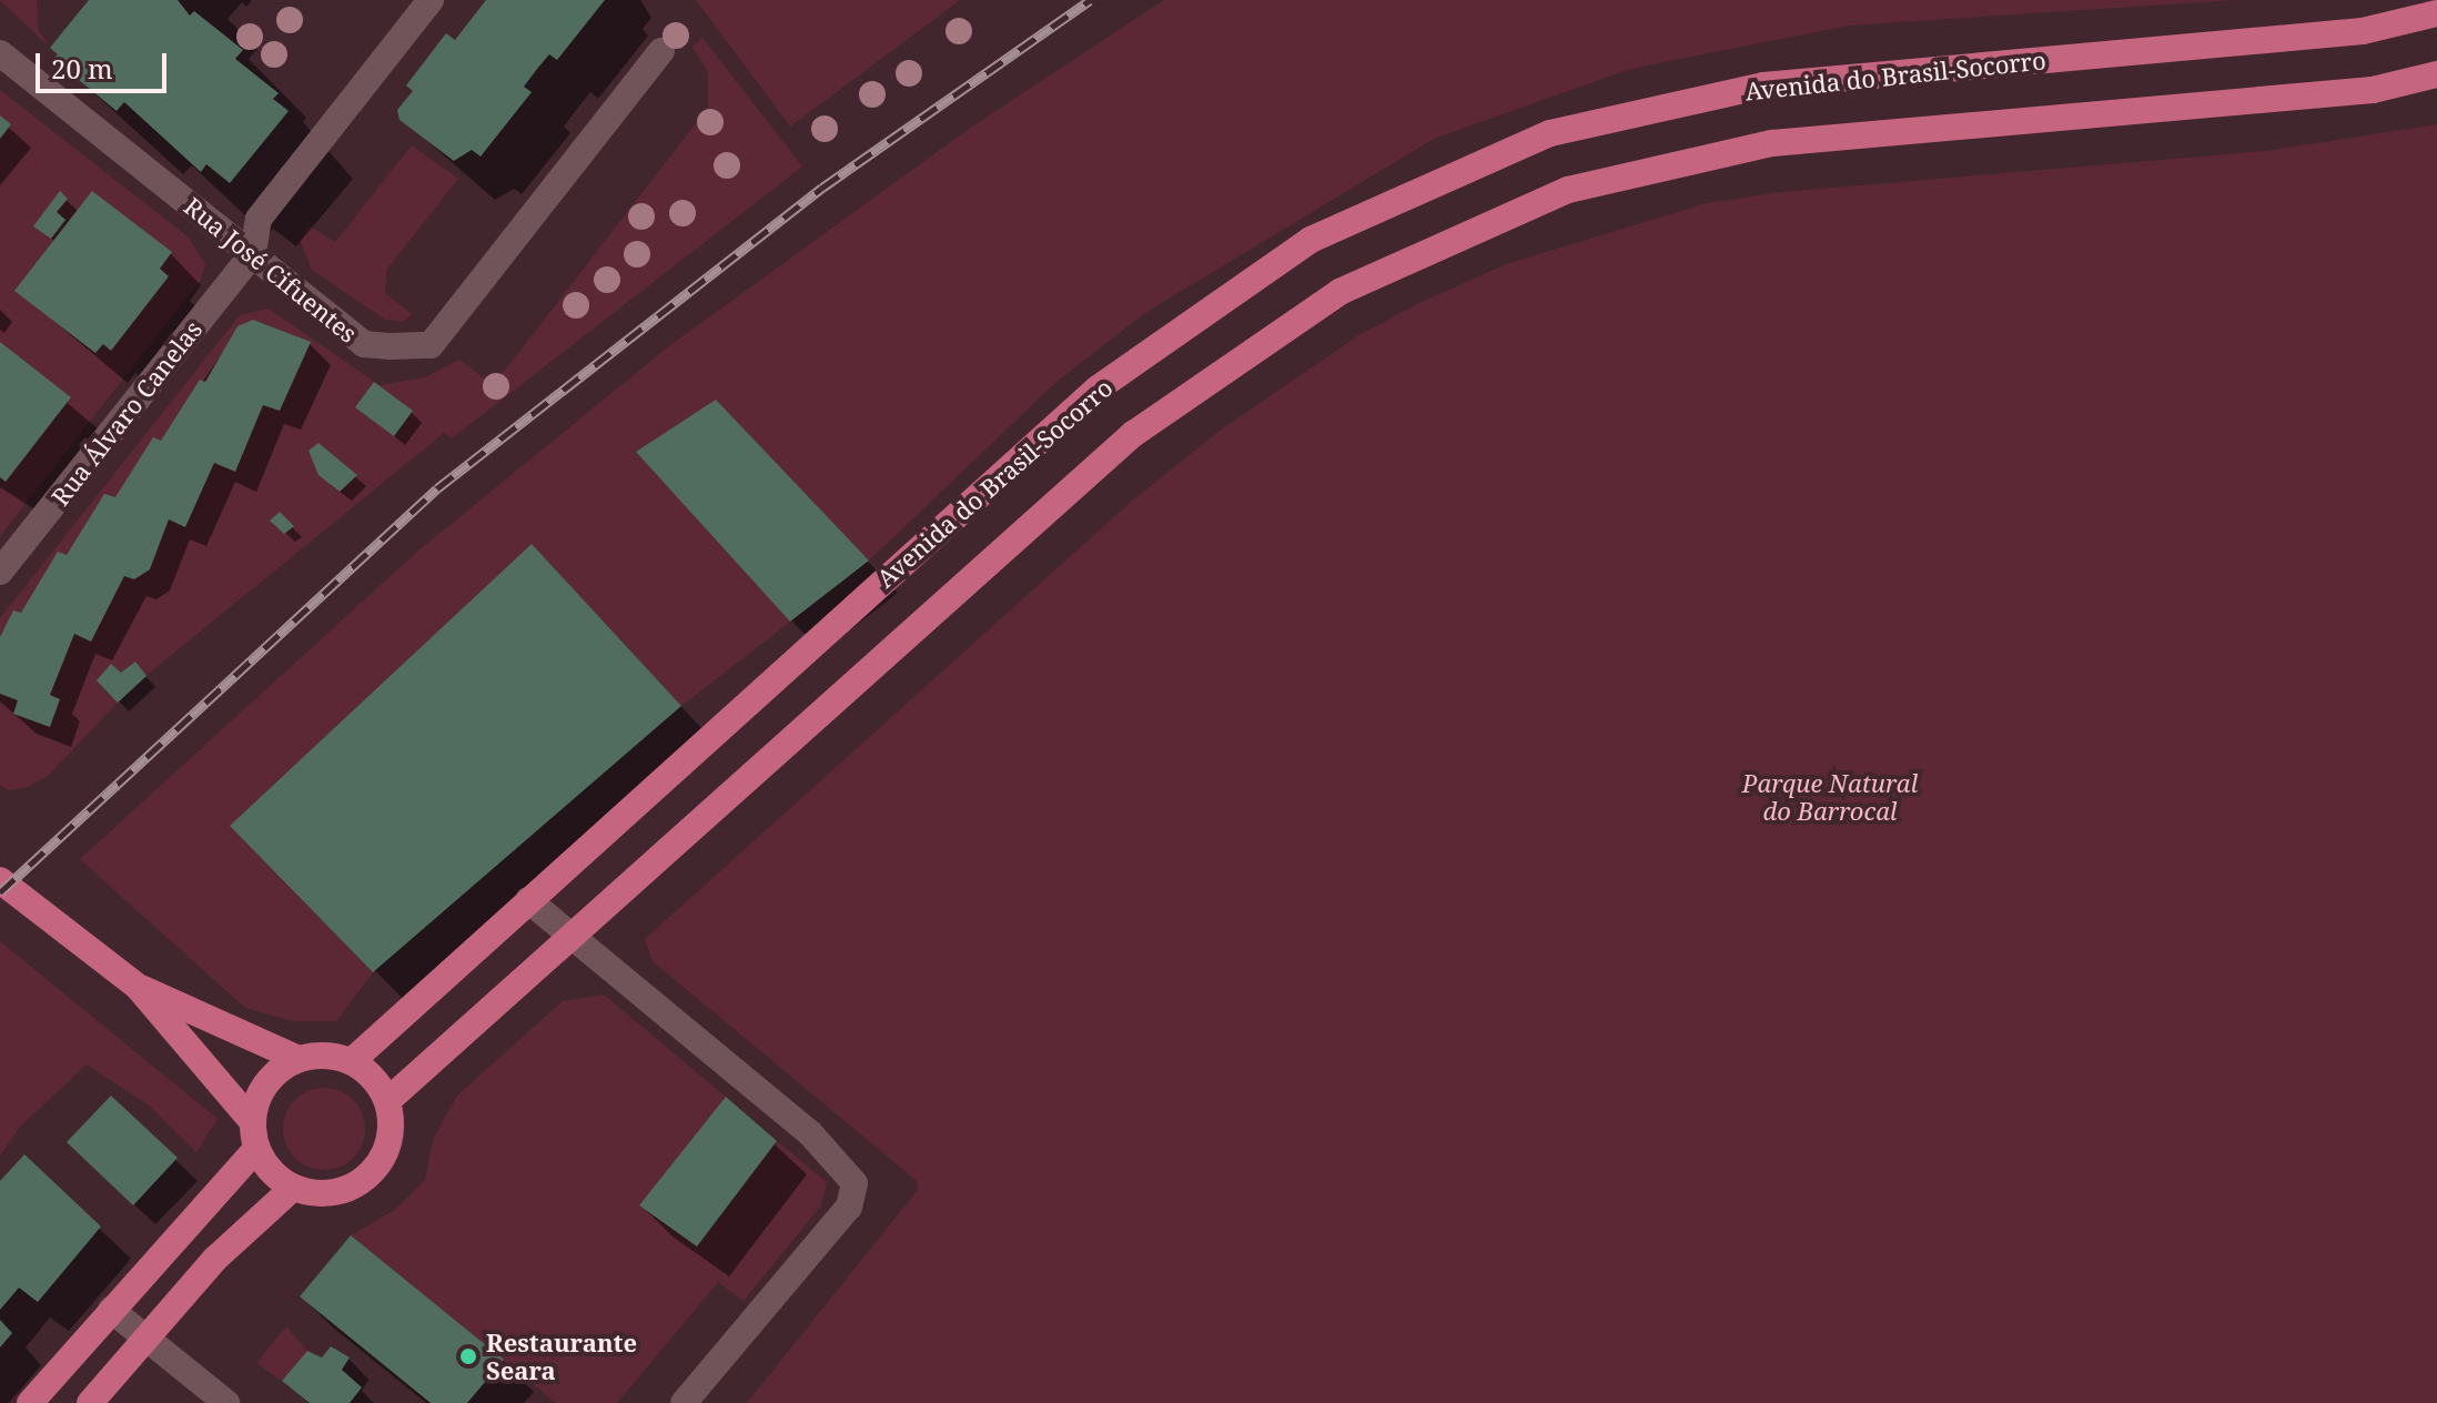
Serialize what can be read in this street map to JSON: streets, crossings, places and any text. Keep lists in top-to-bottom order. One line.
{"streets":{"main road":["Avenida do Brasil-Socorro"],"street":["Rua José Cifuentes","Rua Álvaro Canelas"]},"crossings":[["Rua José Cifuentes","Rua Álvaro Canelas"]],"parks":["Parque Natural do Barrocal"],"places":["Restaurante Seara"],"scale_bar":"20 m"}
